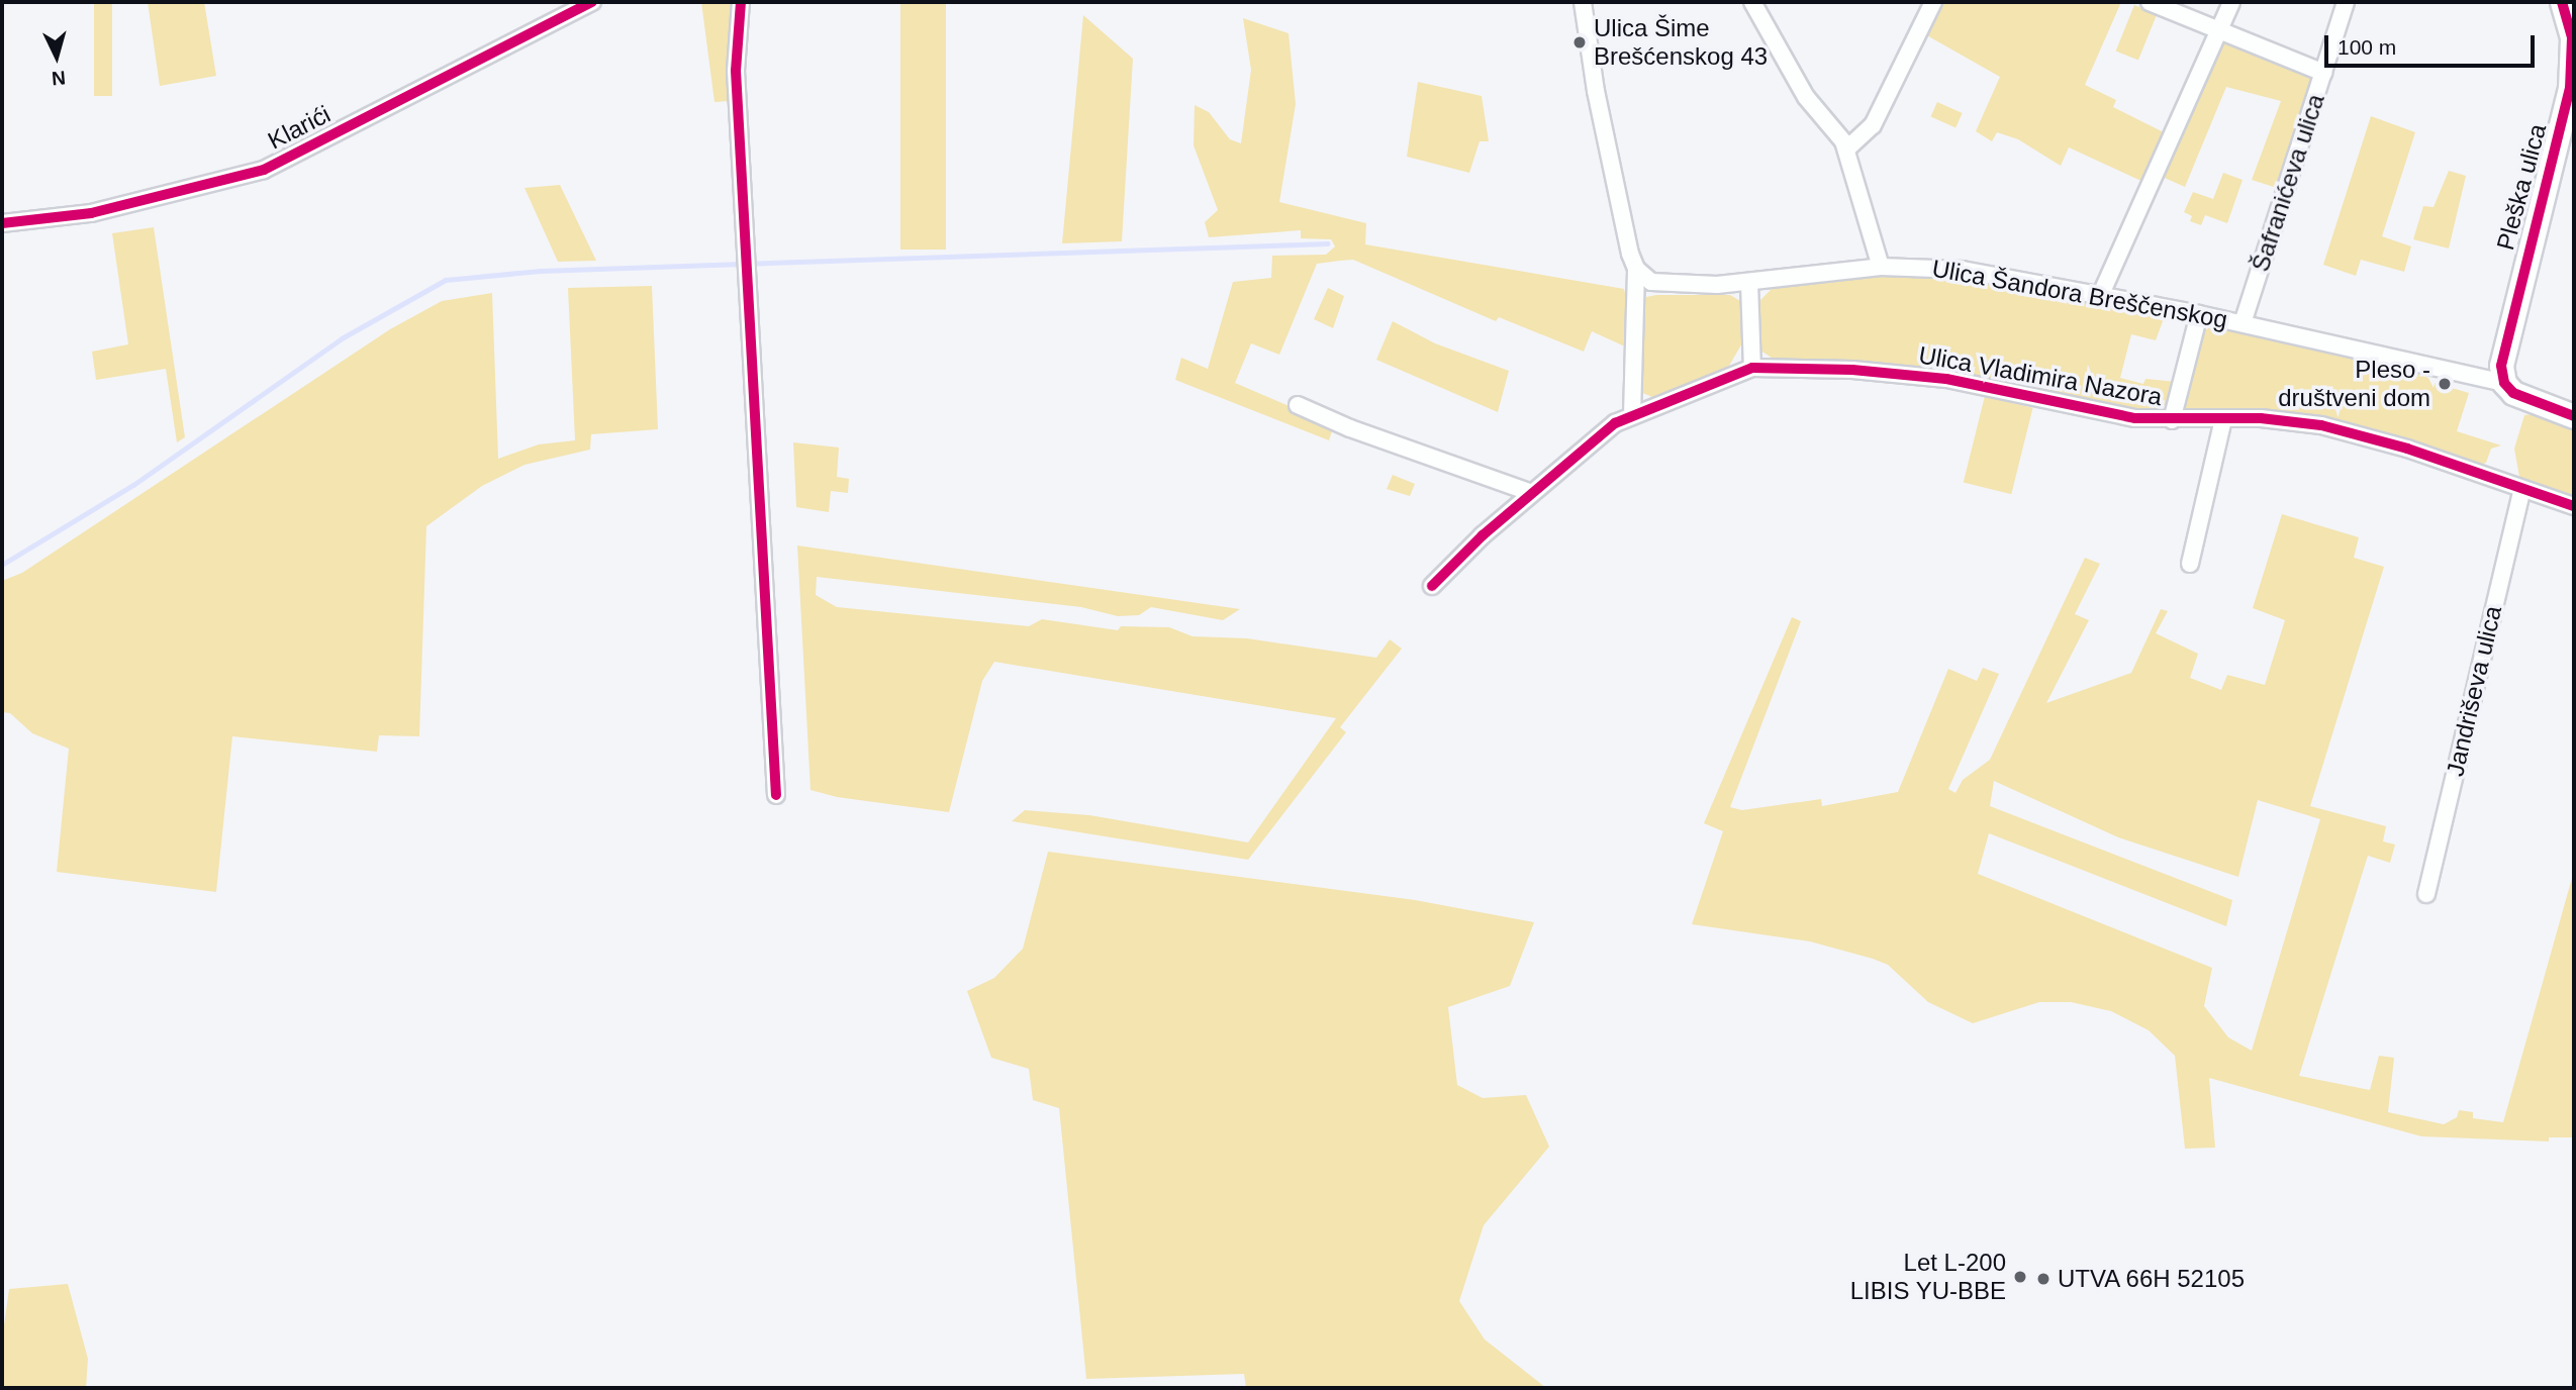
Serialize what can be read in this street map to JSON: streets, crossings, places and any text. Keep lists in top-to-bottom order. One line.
{"streets":{"street":["Klarići","Šafranićeva ulica","Pleška ulica","Ulica Šandora Breščenskog","Ulica Vladimira Nazora","Jandriševa ulica"]},"crossings":[["Šafranićeva ulica","Ulica Šandora Breščenskog"],["Pleška ulica","Ulica Šandora Breščenskog"],["Ulica Vladimira Nazora","Jandriševa ulica"]],"places":["Ulica Šime Brešćenskog 43","Pleso - društveni dom","Let L-200 LIBIS YU-BBE","UTVA 66H 52105"],"scale_bar":"100 m","north":"bottom"}
